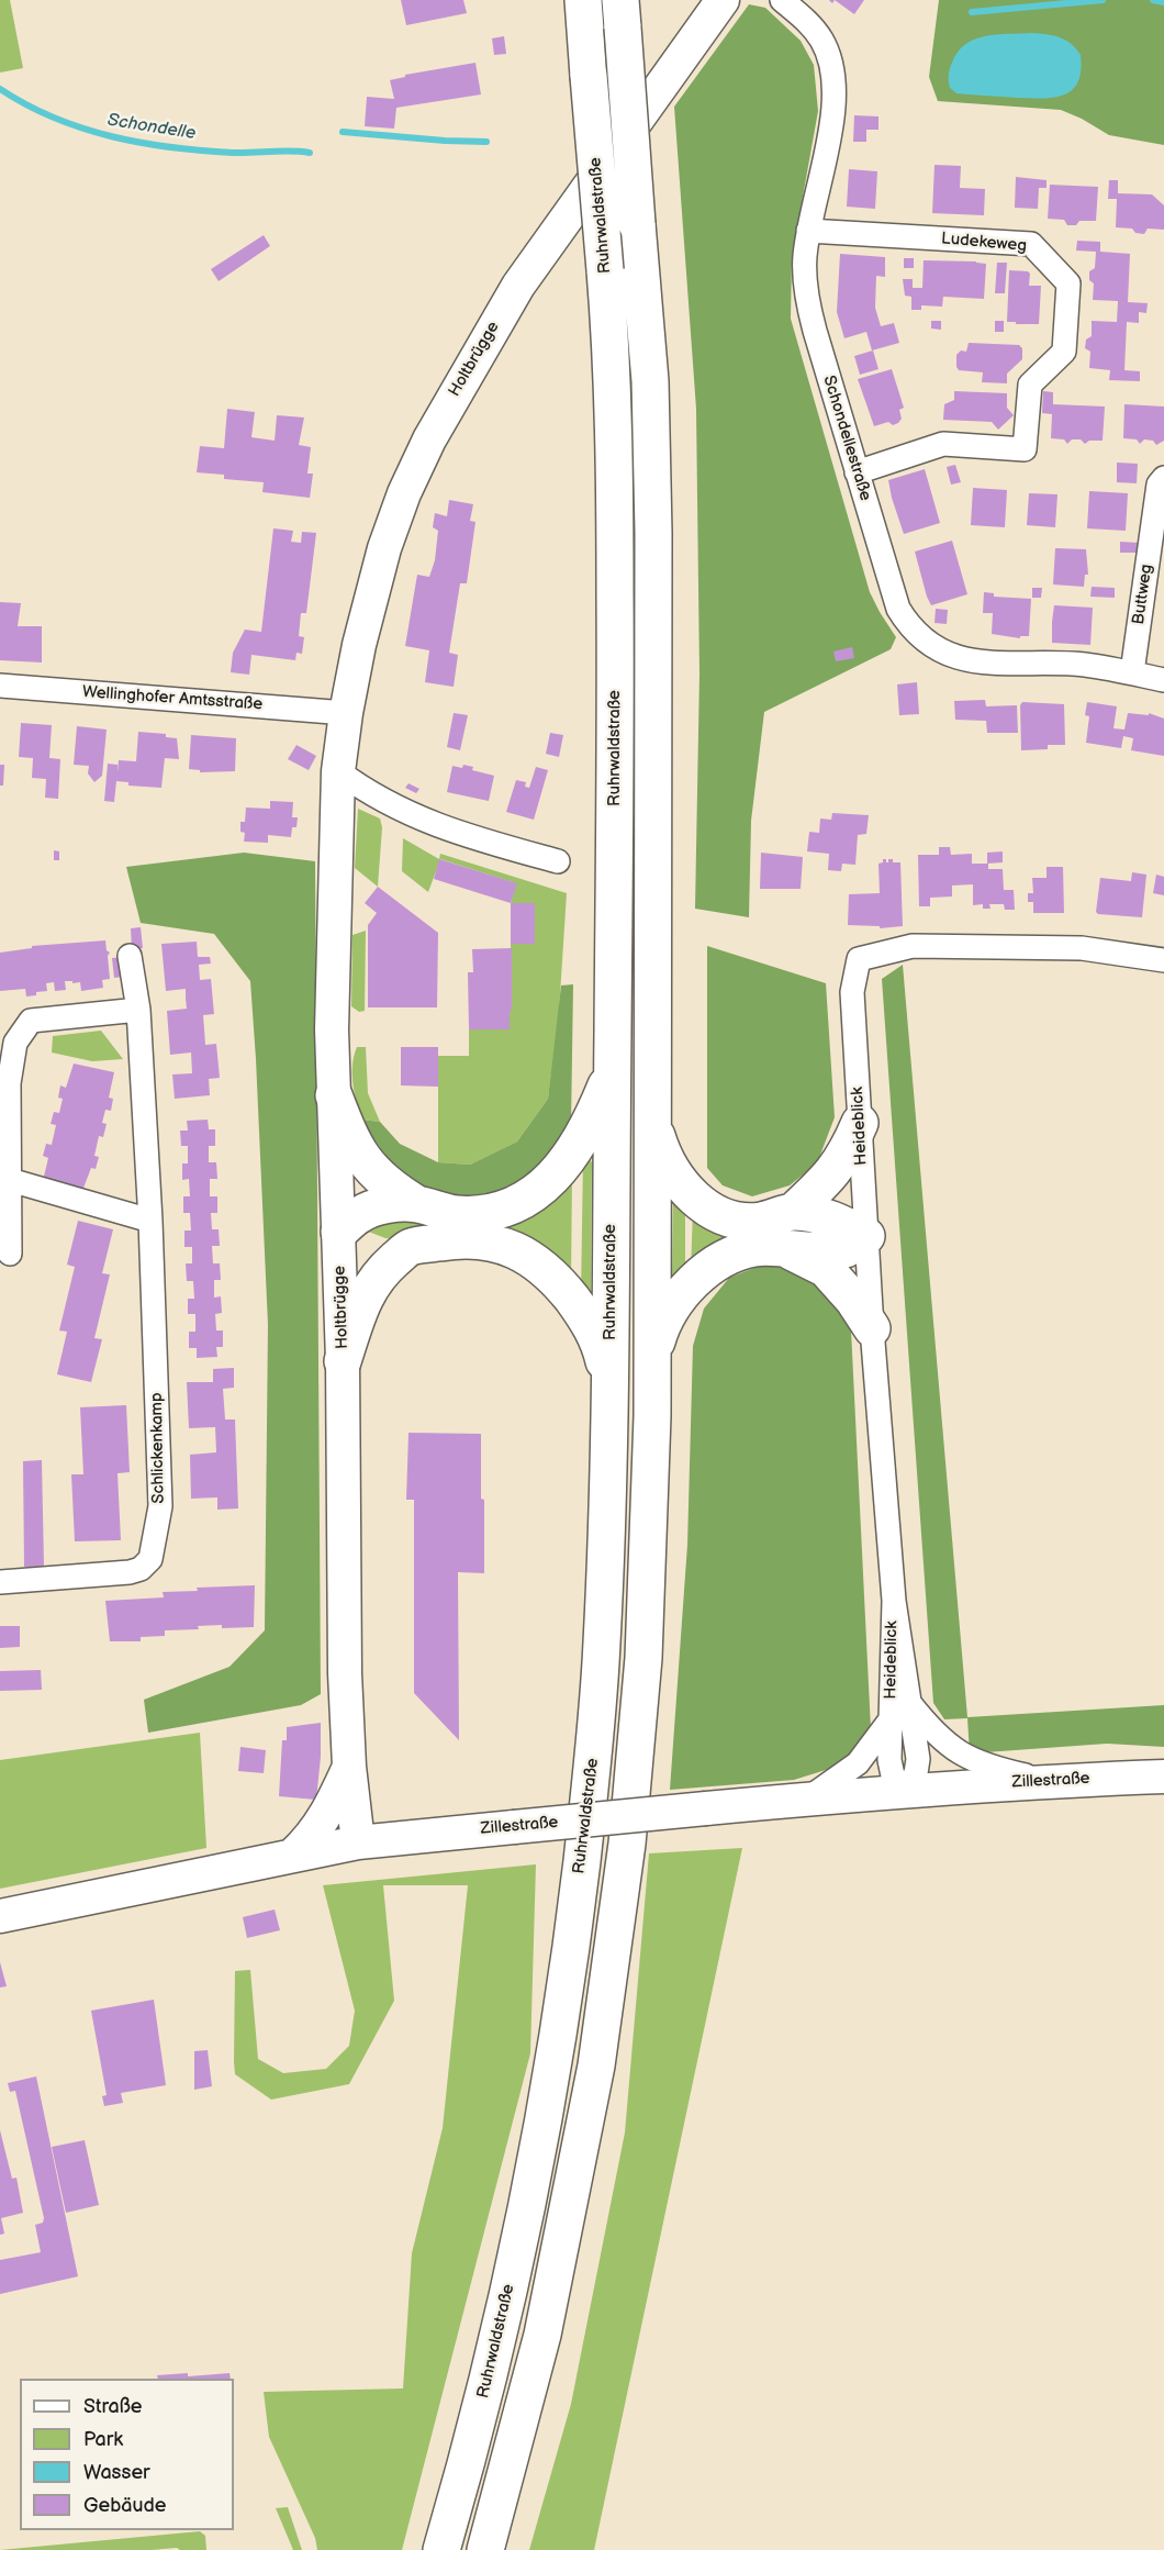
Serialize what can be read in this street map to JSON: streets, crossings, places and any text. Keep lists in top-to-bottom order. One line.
{"streets":{"highway":["Ruhrwaldstraße"],"main road":["Holtbrügge","Zillestraße"],"street":["Ludekeweg","Schondellestraße","Buttweg","Wellinghofer Amtsstraße","Heideblick","Schlickenkamp"]},"crossings":[["Ludekeweg","Schondellestraße"],["Holtbrügge","Wellinghofer Amtsstraße"],["Holtbrügge","Zillestraße"],["Schondellestraße","Buttweg"],["Heideblick","Zillestraße"]],"water":["Schondelle"],"legend":["Straße","Park","Wasser","Gebäude"]}
